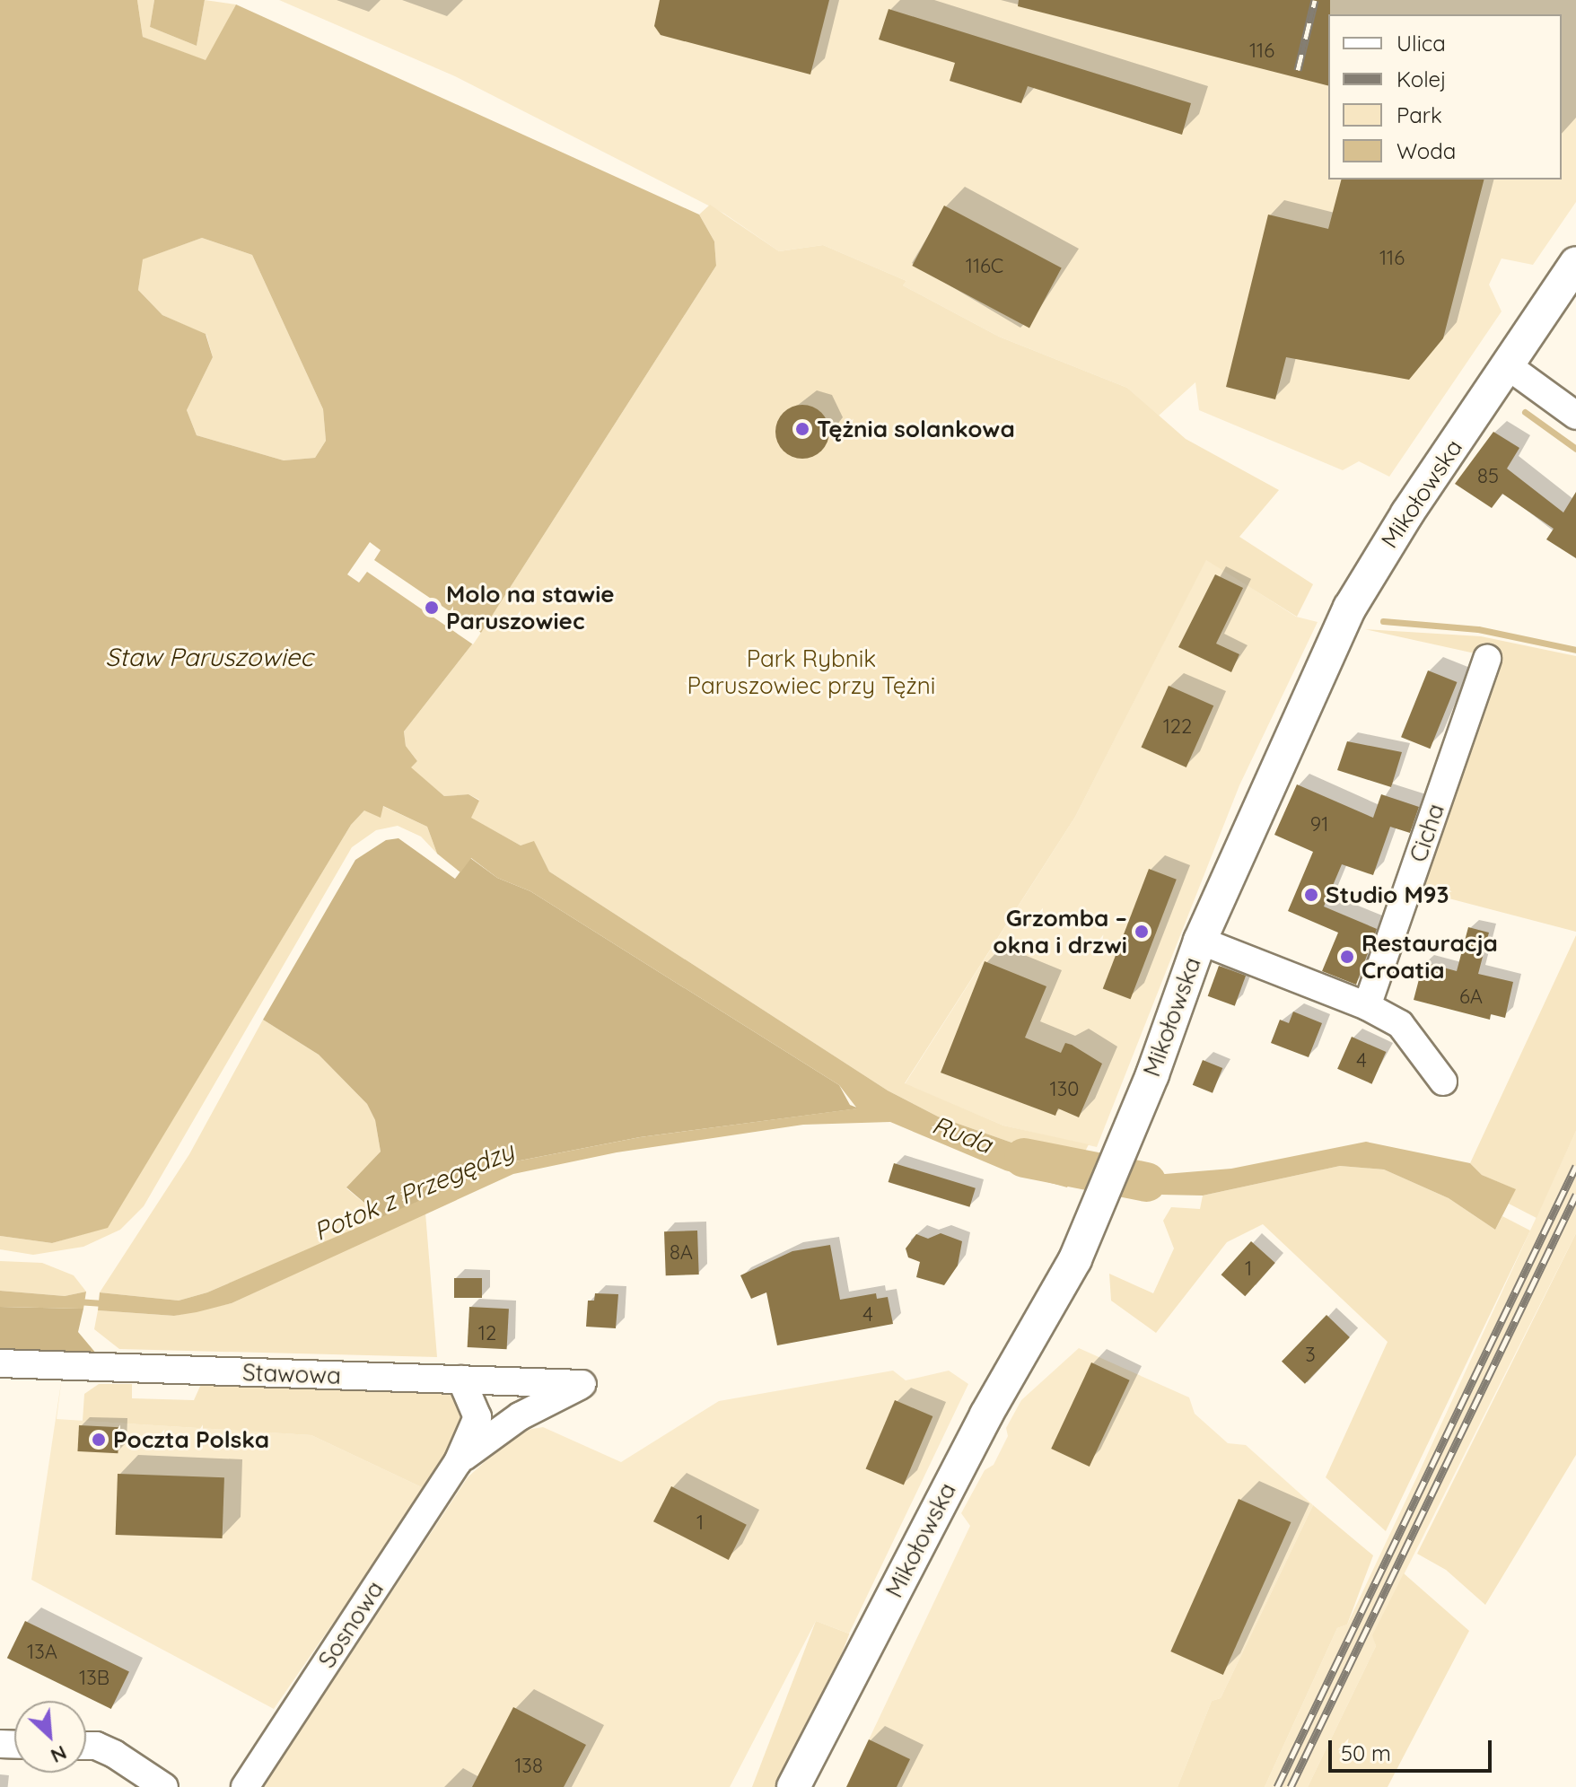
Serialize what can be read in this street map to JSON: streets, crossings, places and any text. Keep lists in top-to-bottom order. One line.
{"streets":{"main road":["Mikołowska"],"street":["Cicha","Stawowa","Sosnowa"]},"crossings":[["Stawowa","Sosnowa"]],"water":["Staw Paruszowiec","Ruda","Potok z Przegędzy"],"parks":["Park Rybnik Paruszowiec przy Tężni"],"places":["Tężnia solankowa","Molo na stawie Paruszowiec","Studio M93","Grzomba – okna i drzwi","Restauracja Croatia","Poczta Polska"],"house_numbers":["116","116","116C","85","122","91","6A","4","130","8A","1","4","12","3","1","13A","13B","138"],"legend":["Ulica","Kolej","Park","Woda"],"scale_bar":"50 m","north":"bottom right"}
